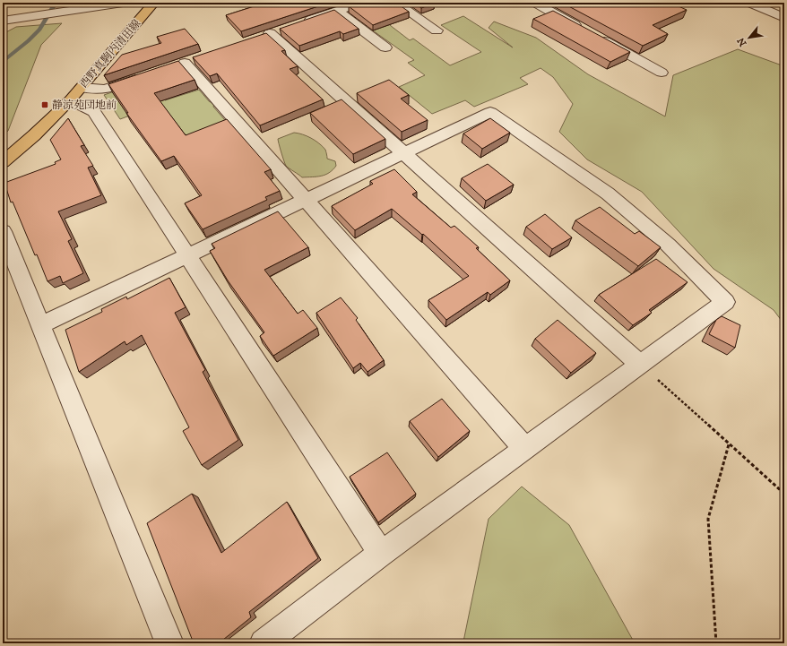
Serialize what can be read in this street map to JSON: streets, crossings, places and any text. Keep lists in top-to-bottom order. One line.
{"streets":{"main road":["西野真駒内清田線"]},"places":{"transit":["静涼苑団地前"]},"north":"bottom left"}
